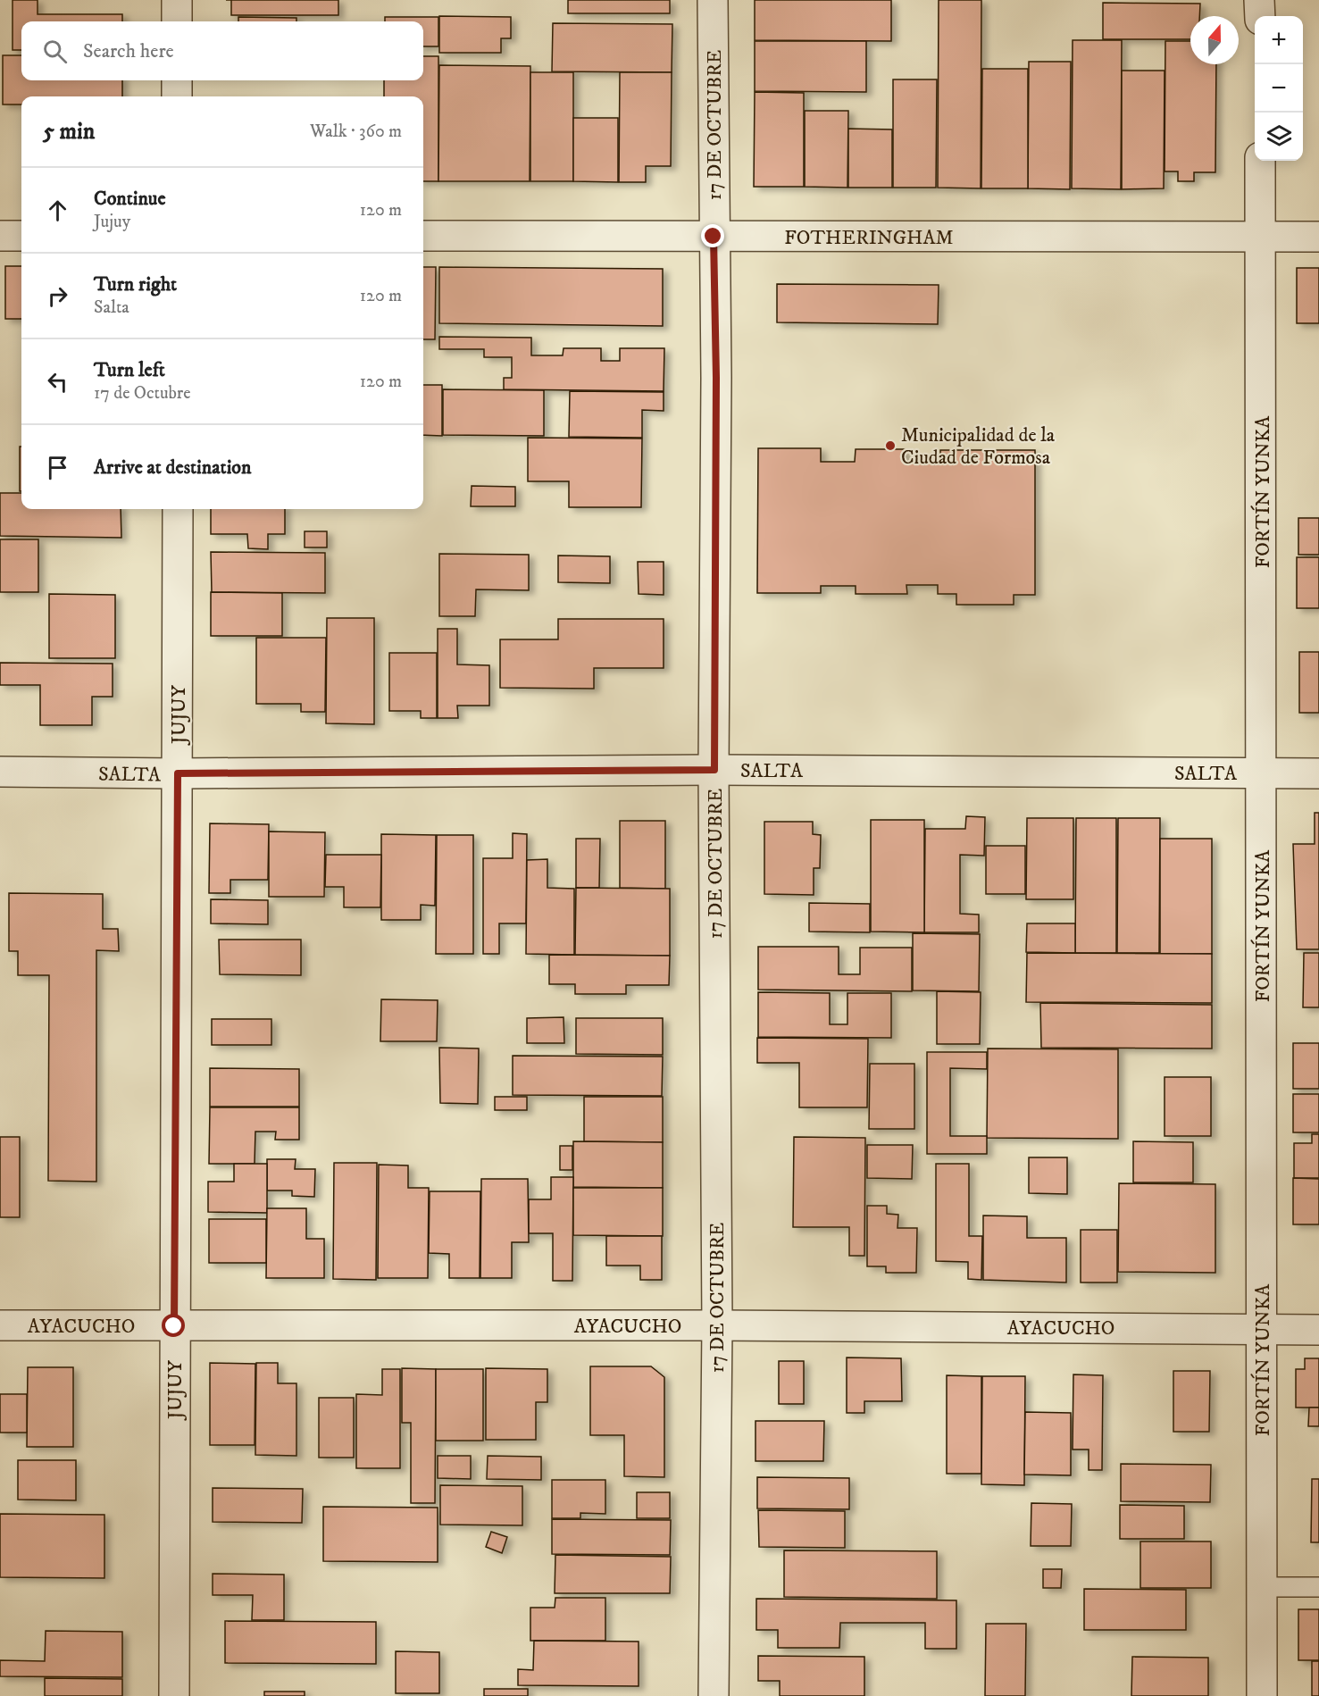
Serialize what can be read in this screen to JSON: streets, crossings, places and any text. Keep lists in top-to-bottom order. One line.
{"streets":{"street":["17 DE OCTUBRE","FOTHERINGHAM","FORTÍN YUNKA","JUJUY","SALTA","AYACUCHO"]},"crossings":[["17 DE OCTUBRE","FOTHERINGHAM"],["17 DE OCTUBRE","SALTA"],["17 DE OCTUBRE","AYACUCHO"],["FOTHERINGHAM","FORTÍN YUNKA"],["FORTÍN YUNKA","SALTA"],["FORTÍN YUNKA","AYACUCHO"],["JUJUY","SALTA"],["JUJUY","AYACUCHO"]],"places":["Municipalidad de la Ciudad de Formosa"],"north":"top","page":{"map_buttons":["+","−"],"search":"Search here","heading":["5 min","Walk · 360 m"],"list":[["Continue","Jujuy","120 m"],["Turn right","Salta","120 m"],["Turn left","17 de Octubre","120 m"],"Arrive at destination"]}}
